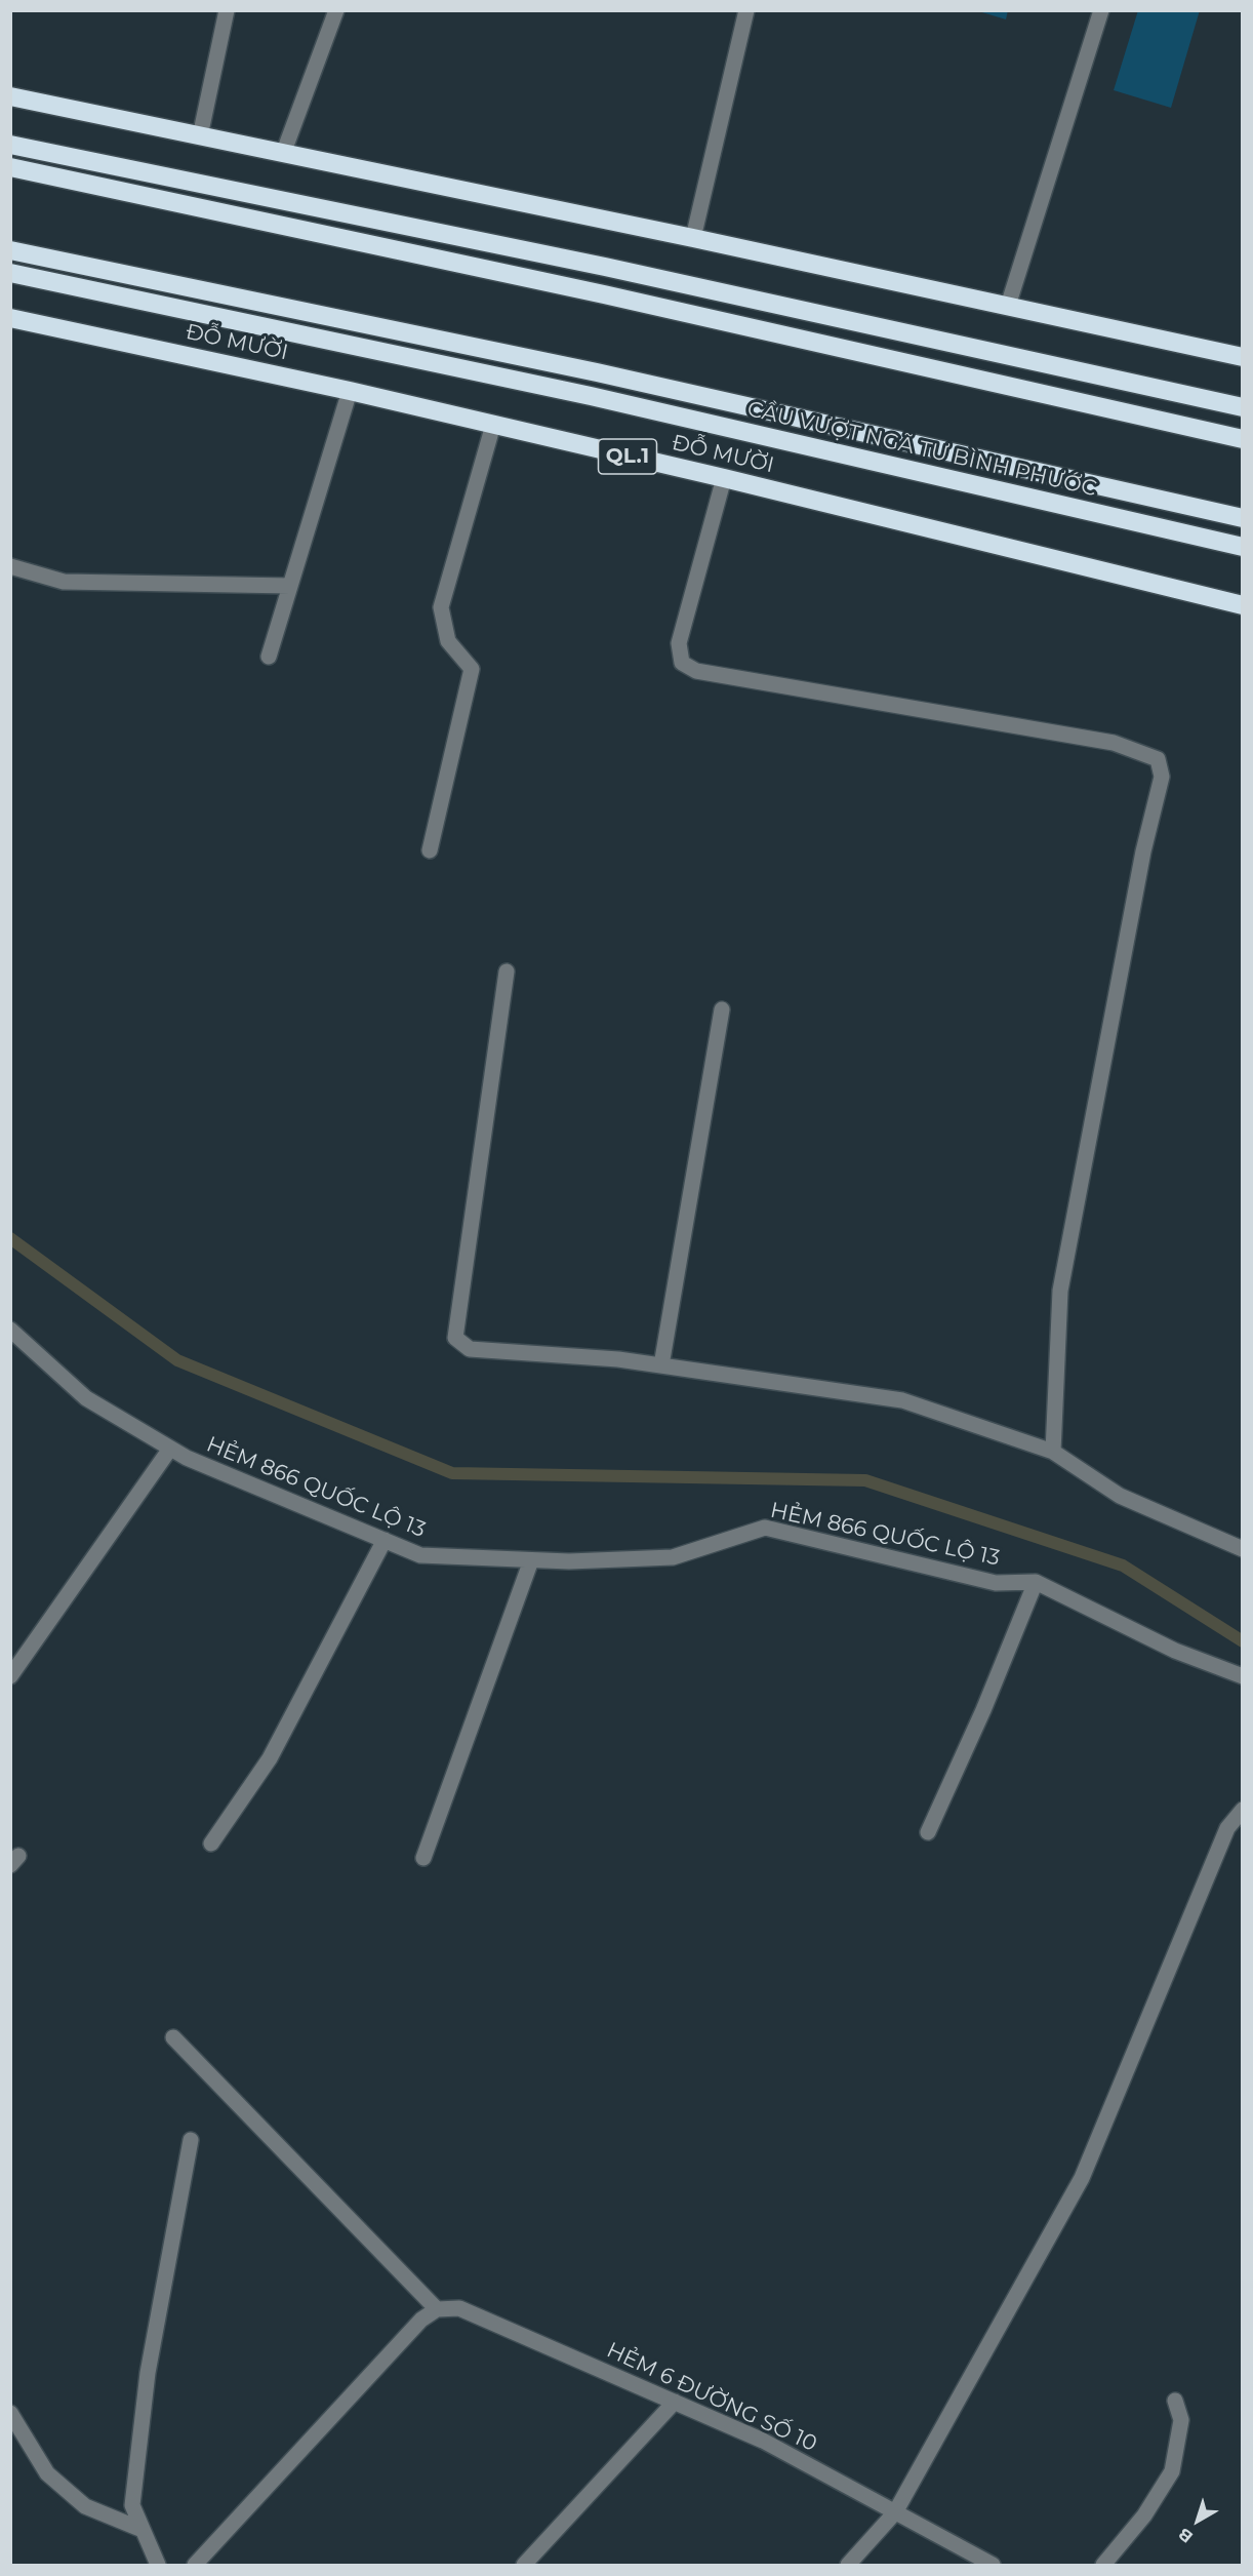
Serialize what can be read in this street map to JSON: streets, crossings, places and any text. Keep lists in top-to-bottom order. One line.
{"streets":{"highway":["ĐỖ MƯỜI","CẦU VƯỢT NGÃ TƯ BÌNH PHƯỚC","QL.1"],"street":["HẺM 866 QUỐC LỘ 13","HẺM 6 ĐƯỜNG SỐ 10"]},"crossings":[["ĐỖ MƯỜI","CẦU VƯỢT NGÃ TƯ BÌNH PHƯỚC"]],"north":"bottom left"}
